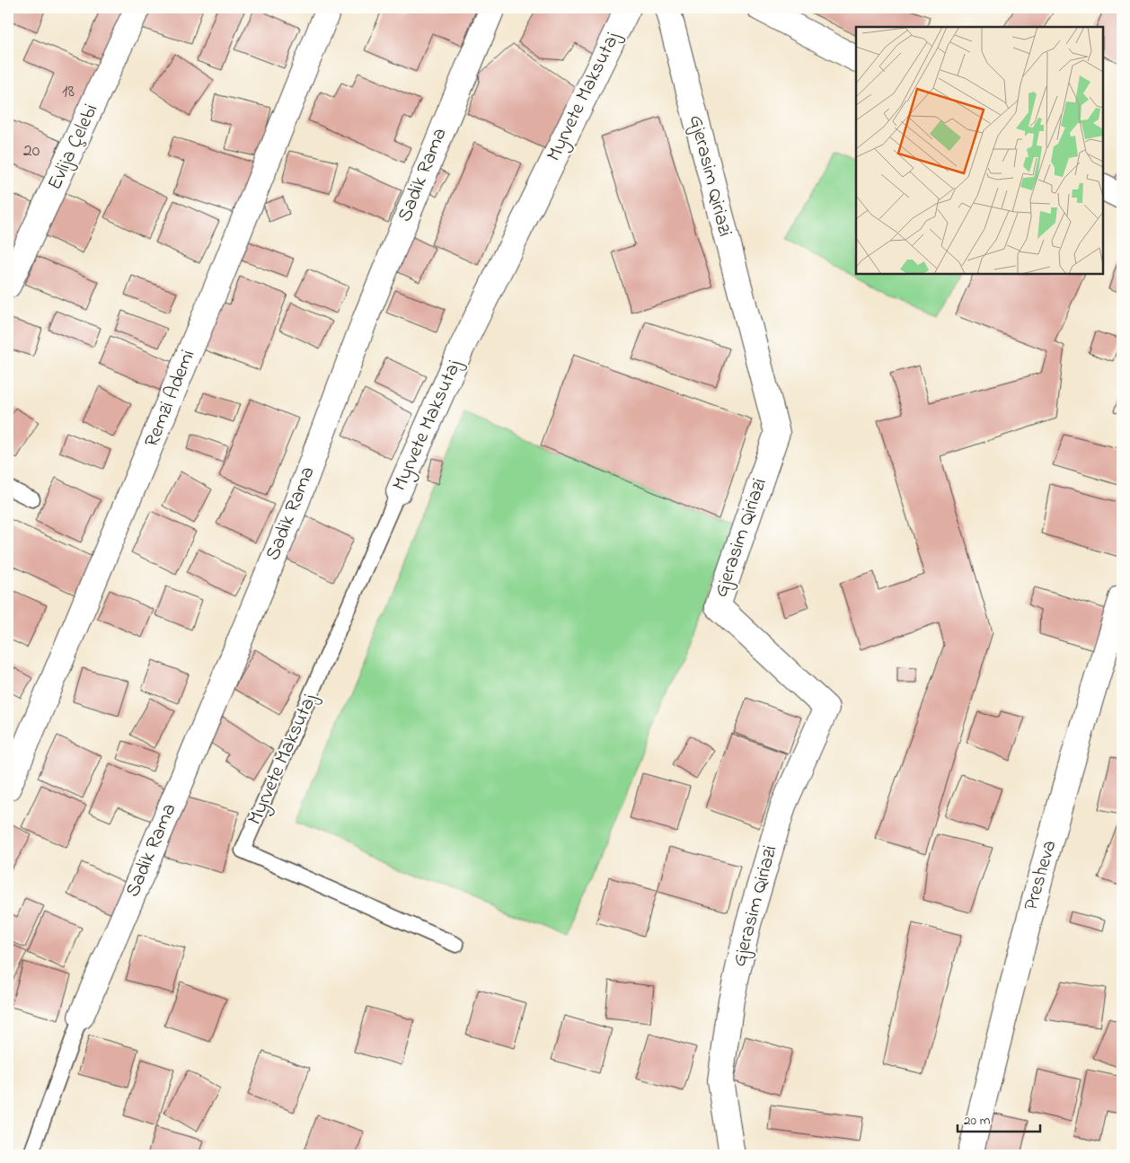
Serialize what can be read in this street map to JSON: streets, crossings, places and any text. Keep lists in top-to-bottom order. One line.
{"streets":{"street":["Myrvete Maksutaj","Evlija Çelebi","Sadik Rama","Gjerasim Qiriazi","Remzi Ademi","Presheva"]},"house_numbers":["18","20"],"scale_bar":"20 m"}
